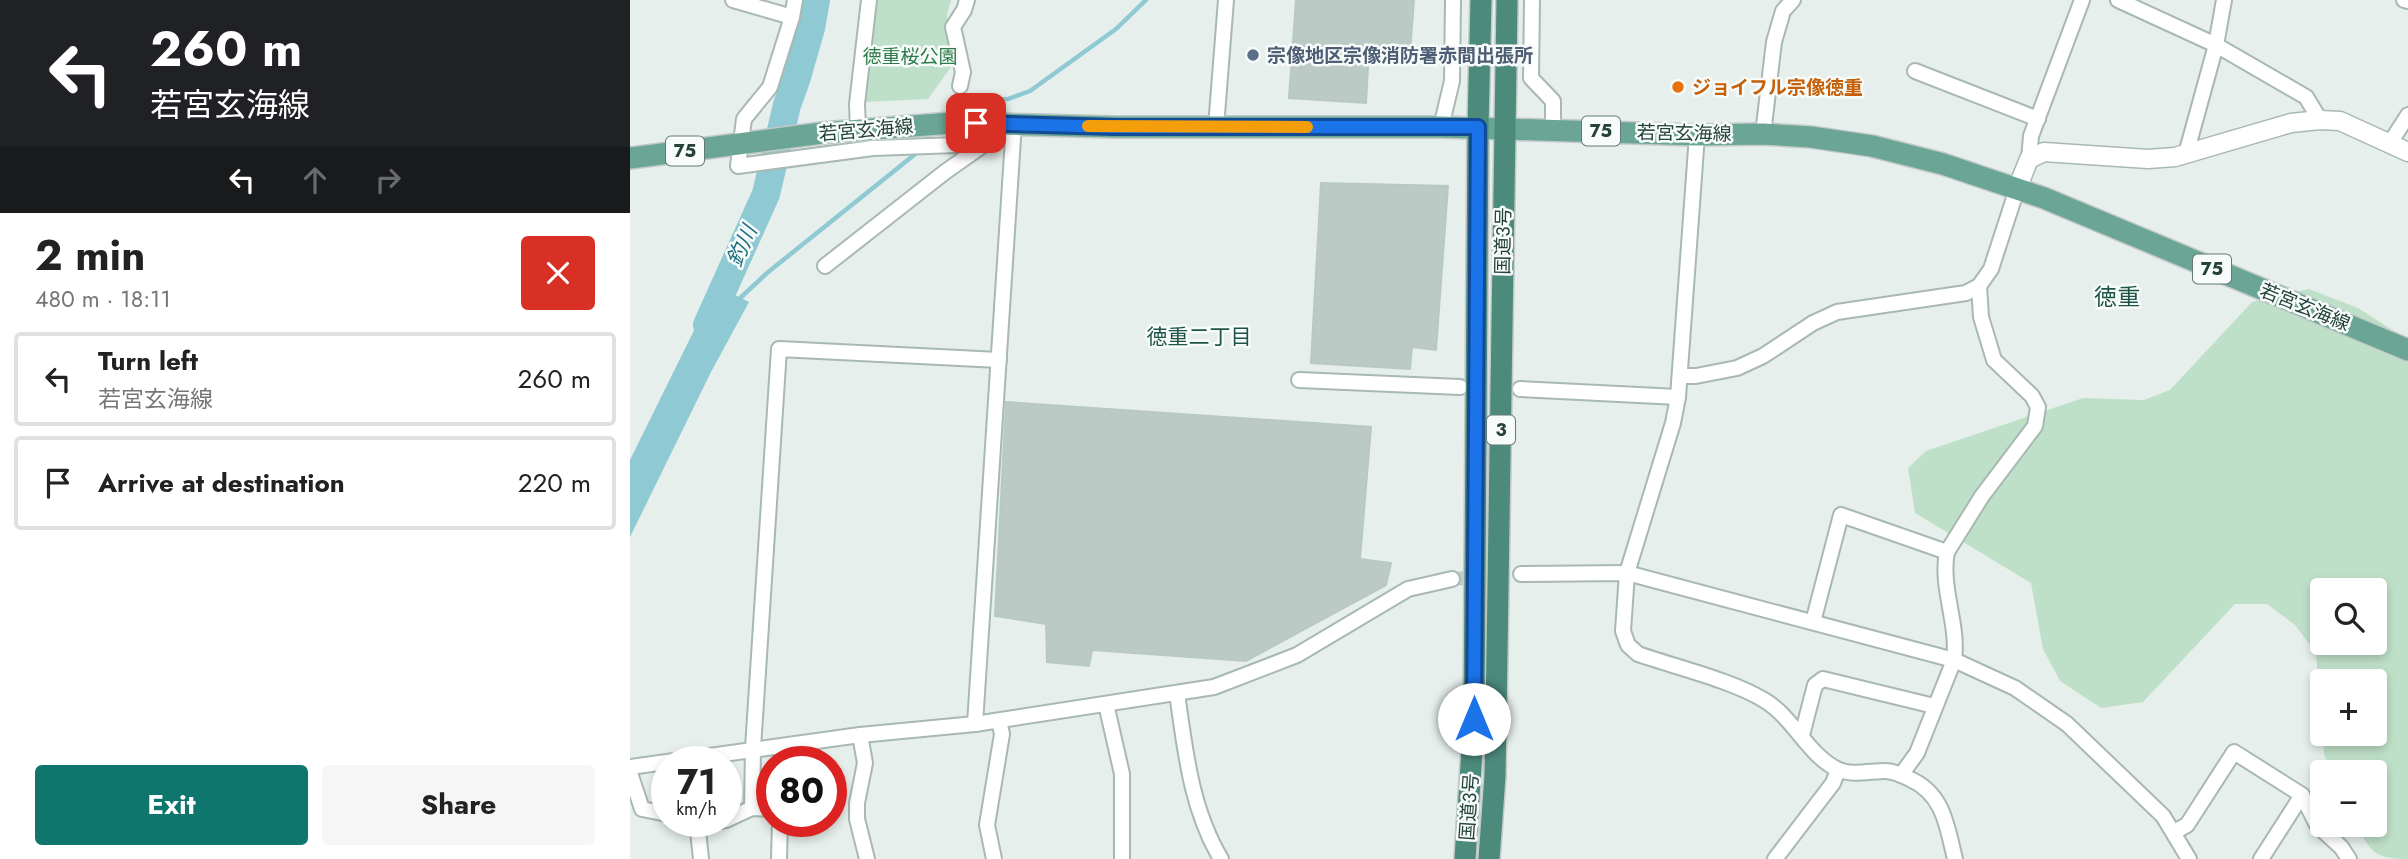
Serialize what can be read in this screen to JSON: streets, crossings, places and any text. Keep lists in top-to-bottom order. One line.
{"streets":{"highway":["国道3号","3"],"main road":["若宮玄海線","75"]},"crossings":[["若宮玄海線","国道3号"]],"districts":["徳重","徳重二丁目"],"water":["釣川"],"parks":["徳重桜公園"],"places":["宗像地区宗像消防署赤間出張所","ジョイフル宗像徳重"],"page":{"turn":["260 m","若宮玄海線"],"heading":["2 min","480 m · 18:11"],"list":[{"name":"Turn left","note":"若宮玄海線","value":"260 m"},{"name":"Arrive at destination","value":"220 m"}],"map_buttons":["+","−"],"speed":"71 km/h","limit":"80","buttons":["Exit","Share"]}}
